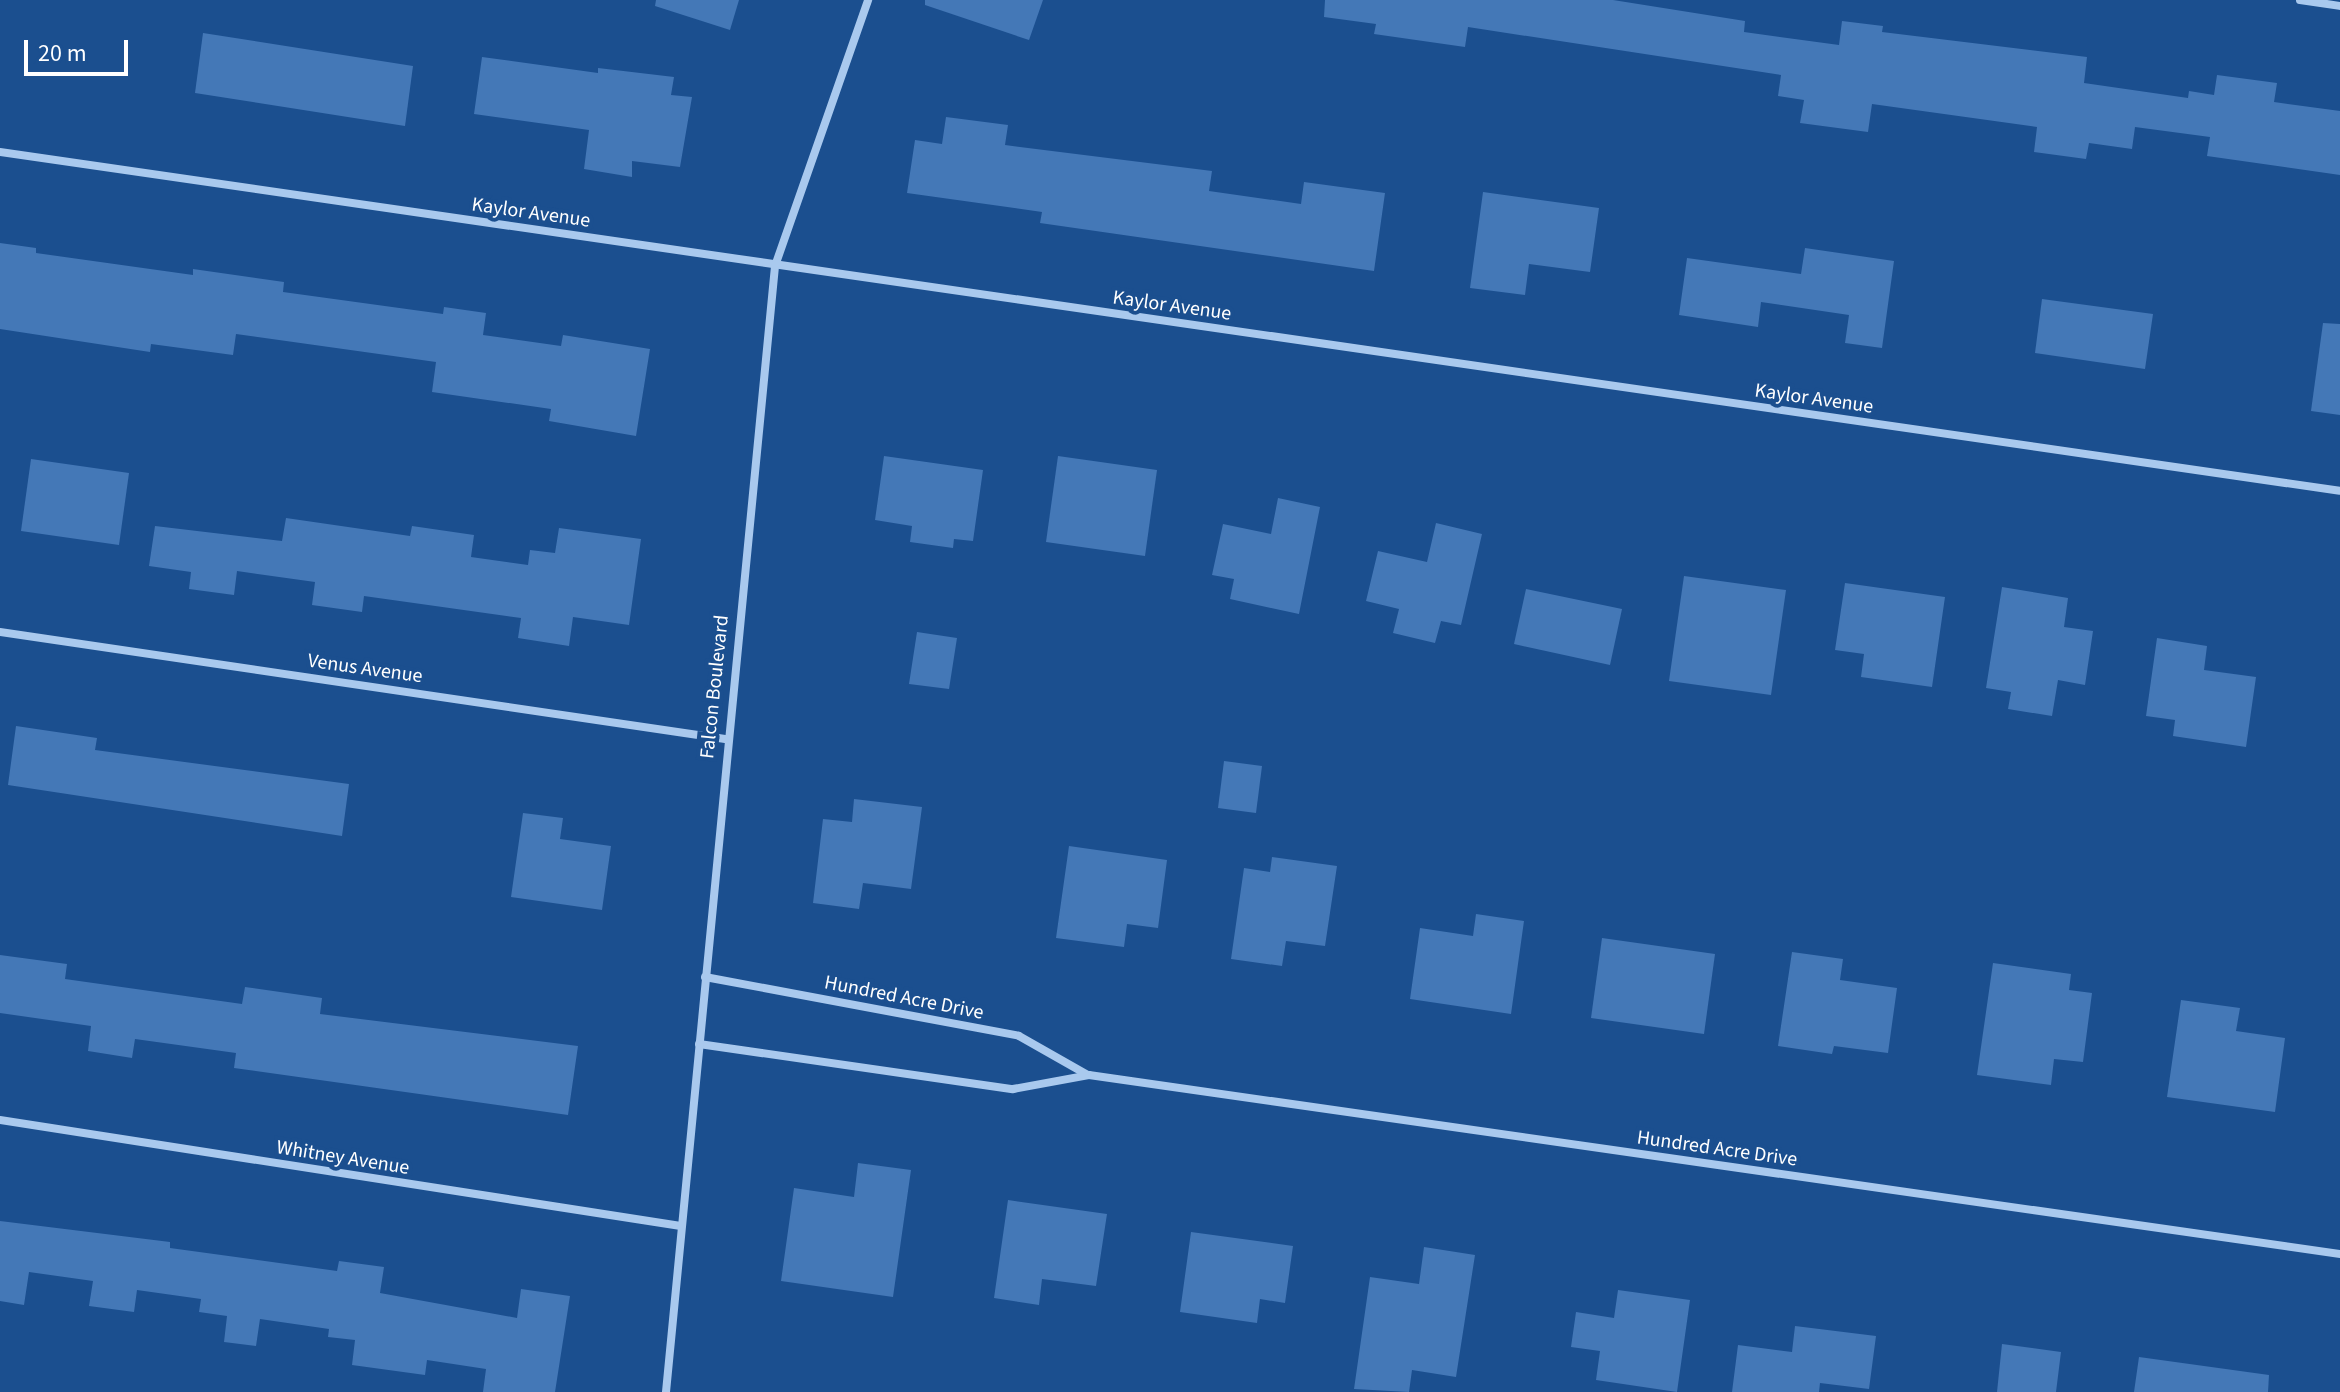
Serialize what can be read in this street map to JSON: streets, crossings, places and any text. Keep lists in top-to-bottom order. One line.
{"streets":{"street":["Kaylor Avenue","Venus Avenue","Falcon Boulevard","Hundred Acre Drive","Whitney Avenue"]},"crossings":[["Kaylor Avenue","Falcon Boulevard"],["Venus Avenue","Falcon Boulevard"],["Falcon Boulevard","Hundred Acre Drive"],["Falcon Boulevard","Whitney Avenue"]],"scale_bar":"20 m"}
